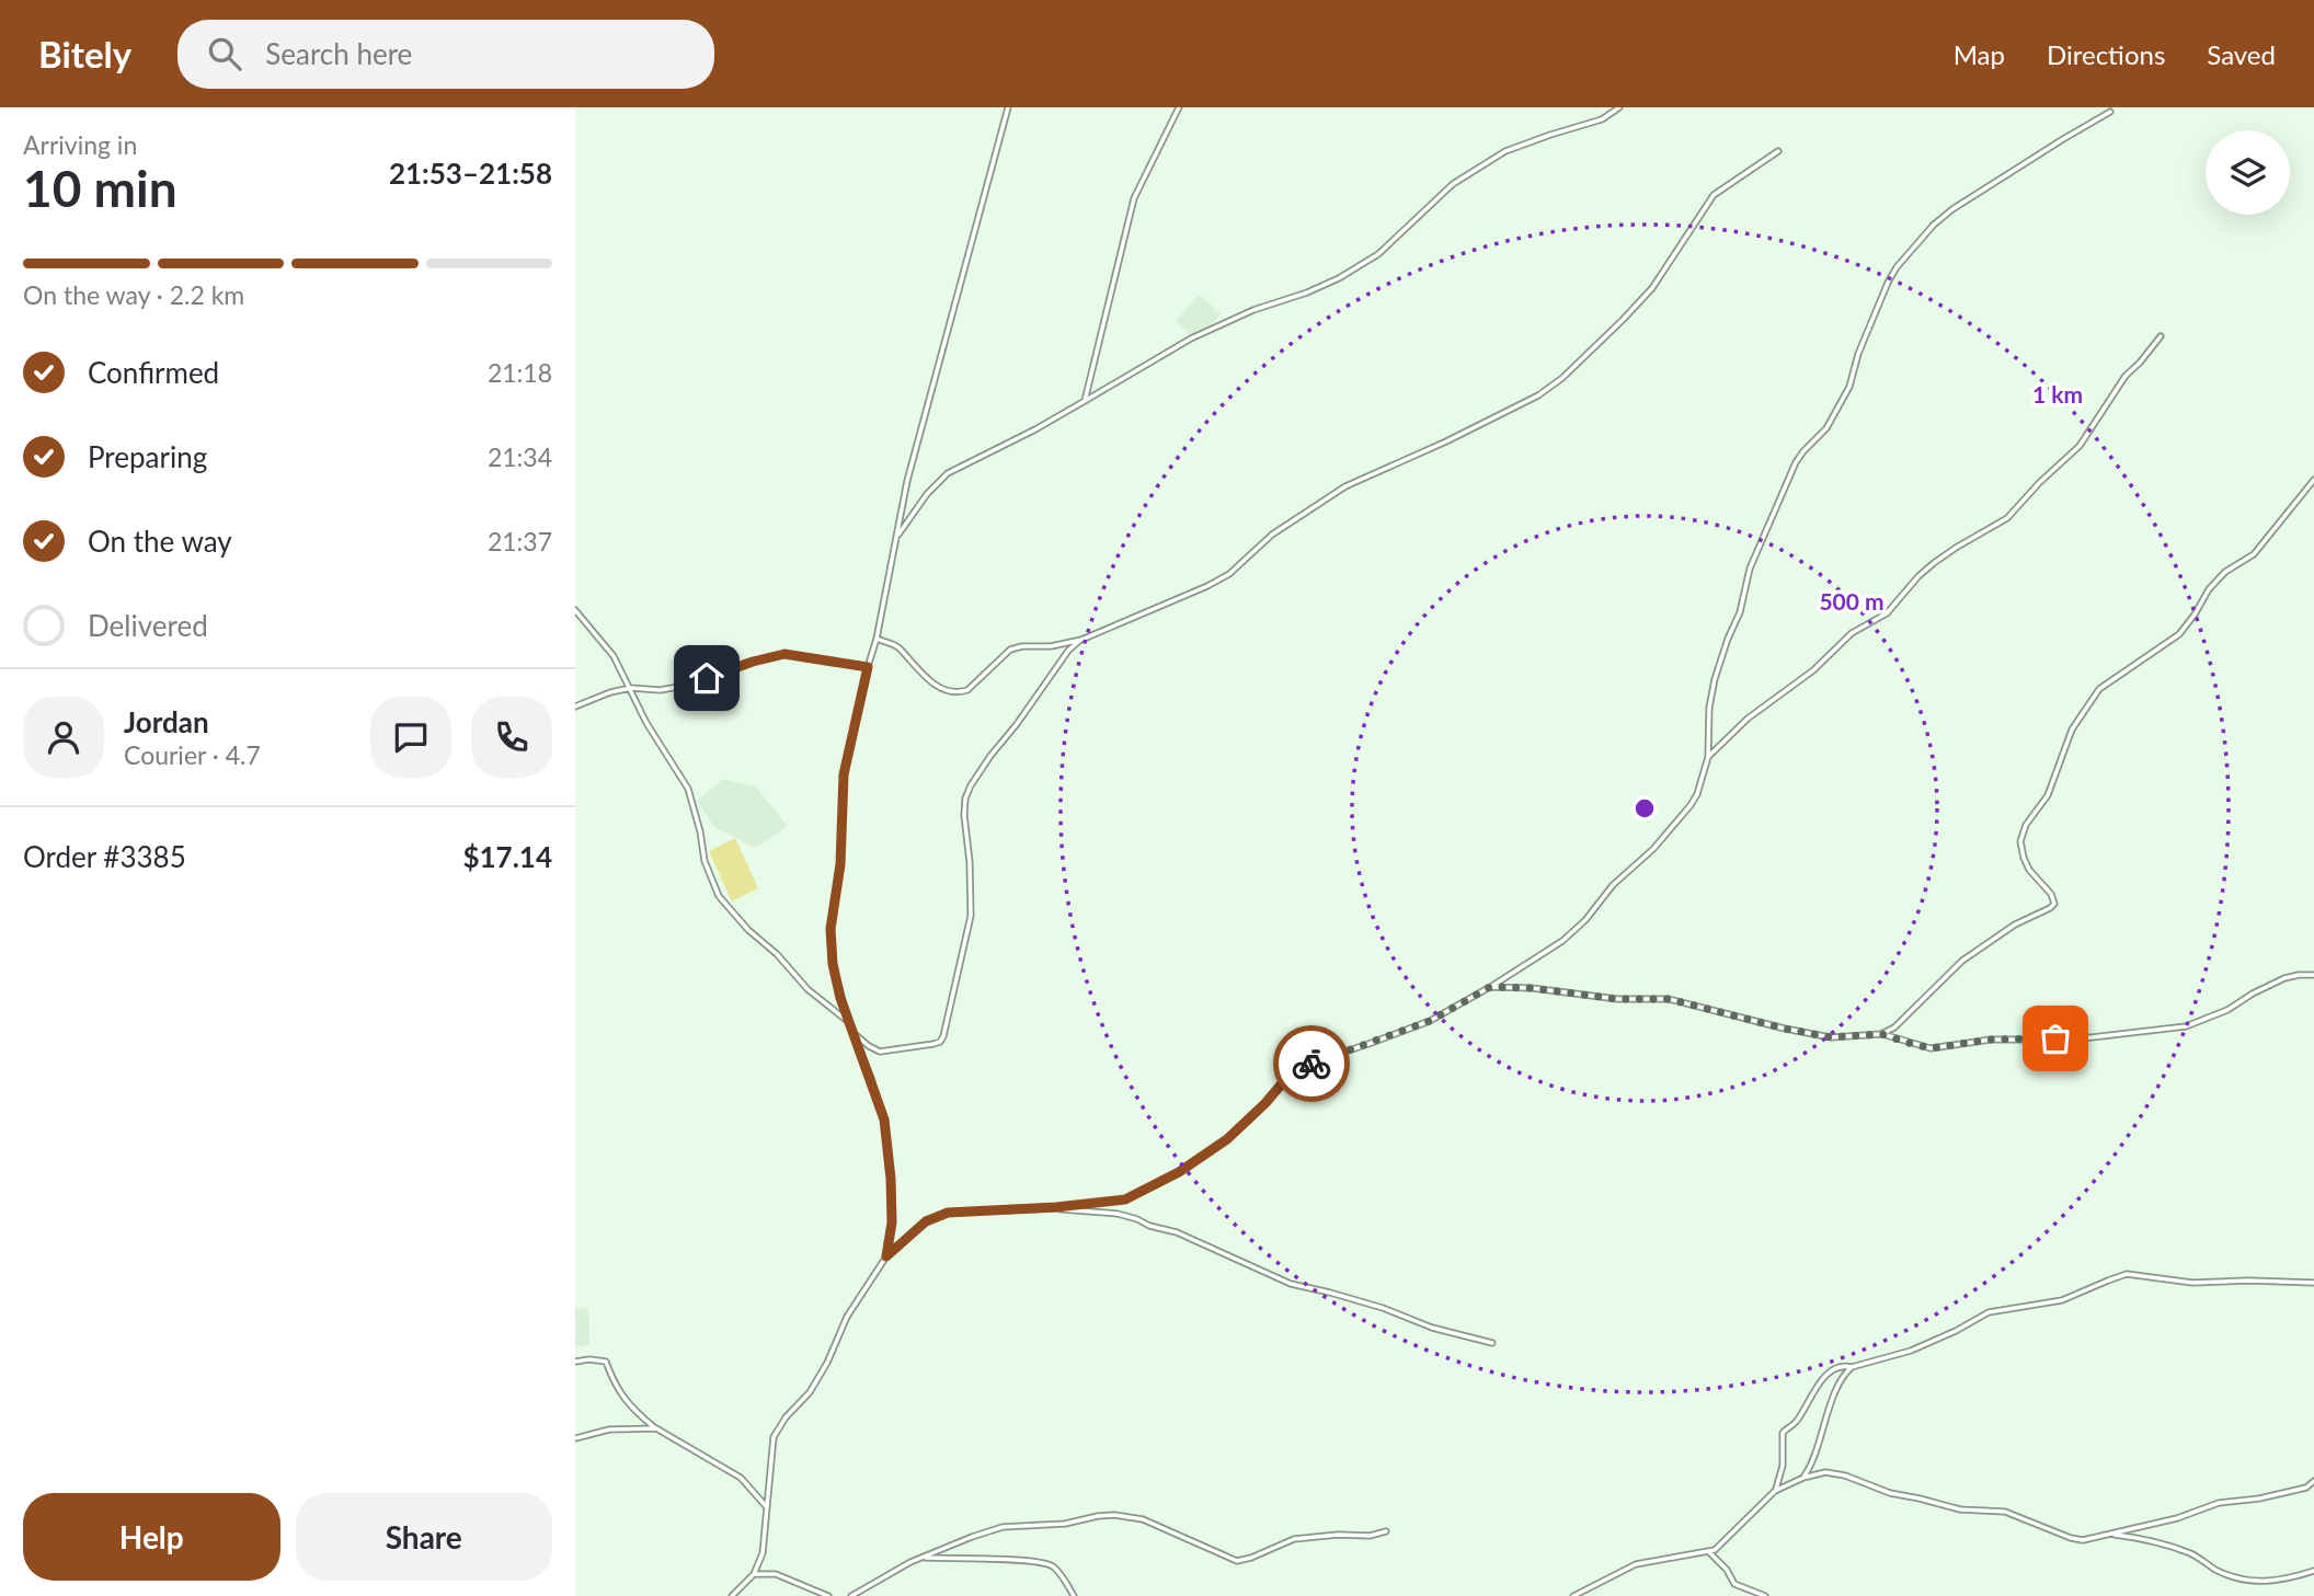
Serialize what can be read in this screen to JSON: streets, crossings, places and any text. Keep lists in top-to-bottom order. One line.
{"page":{"header":"Bitely","search":"Search here","nav":["Map","Directions","Saved"],"heading":["10 min","Arriving in","21:53–21:58"],"panel":["Jordan","Courier · 4.7","Order #3385","$17.14"],"bar":"On the way · 2.2 km","list":[["Confirmed","21:18"],["Preparing","21:34"],["On the way","21:37"],"Delivered"],"buttons":["Help","Share"]},"rings":["1 km","500 m"]}
